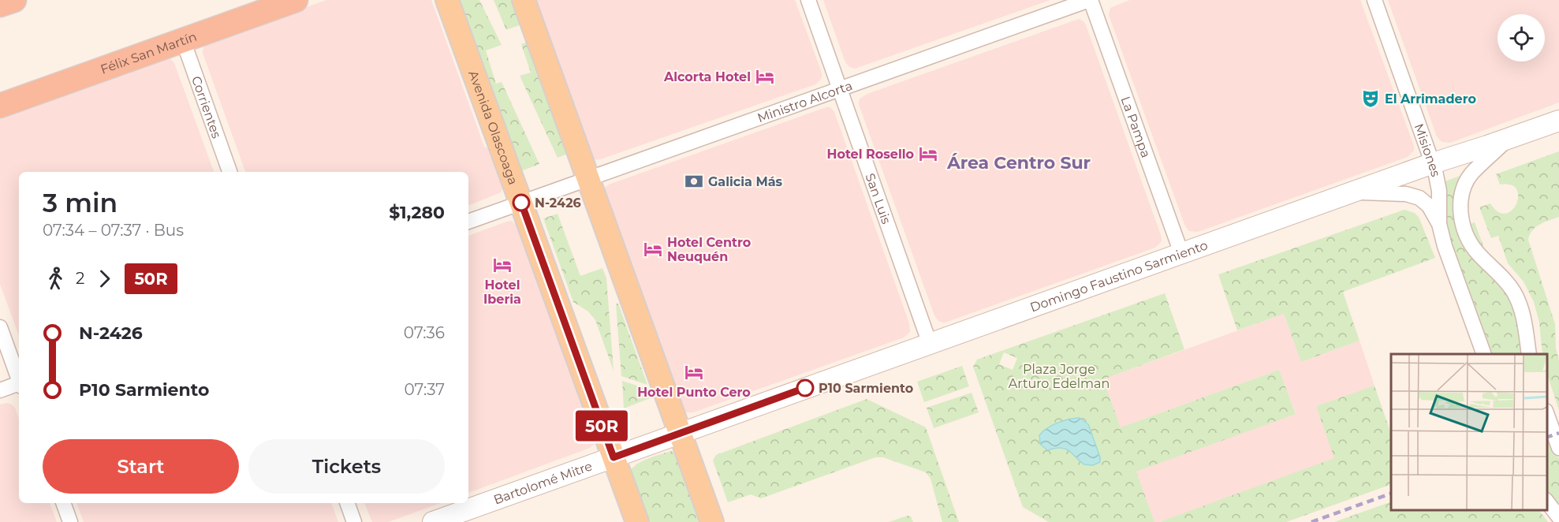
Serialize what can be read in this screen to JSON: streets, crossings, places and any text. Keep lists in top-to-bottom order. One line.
{"streets":{"highway":["Félix San Martín"],"main road":["Avenida Olascoaga","Domingo Faustino Sarmiento","Bartolomé Mitre"],"street":["Ministro Alcorta","Corrientes","La Pampa","Misiones","San Luis"]},"crossings":[["Félix San Martín","Corrientes"],["Ministro Alcorta","La Pampa"],["Ministro Alcorta","Avenida Olascoaga"],["Ministro Alcorta","San Luis"],["La Pampa","Domingo Faustino Sarmiento"],["Avenida Olascoaga","Bartolomé Mitre"],["Misiones","Domingo Faustino Sarmiento"],["San Luis","Domingo Faustino Sarmiento"],["Domingo Faustino Sarmiento","Bartolomé Mitre"]],"districts":["Área Centro Sur"],"parks":["Plaza Jorge Arturo Edelman"],"places":{"hotel":["Alcorta Hotel","Hotel Rosello","Hotel Centro Neuquén","Hotel Iberia","Hotel Punto Cero"],"theatre":["El Arrimadero"],"bank":["Galicia Más"],"other":["N-2426","P10 Sarmiento"]},"lines":["bus line 50R"],"page":{"on_map":"50R","heading":["3 min","07:34 – 07:37 · Bus","$1,280"],"legs":["2","50R"],"list":[{"name":"N-2426","value":"07:36"},{"name":"P10 Sarmiento","value":"07:37"}],"buttons":["Start","Tickets"]}}
